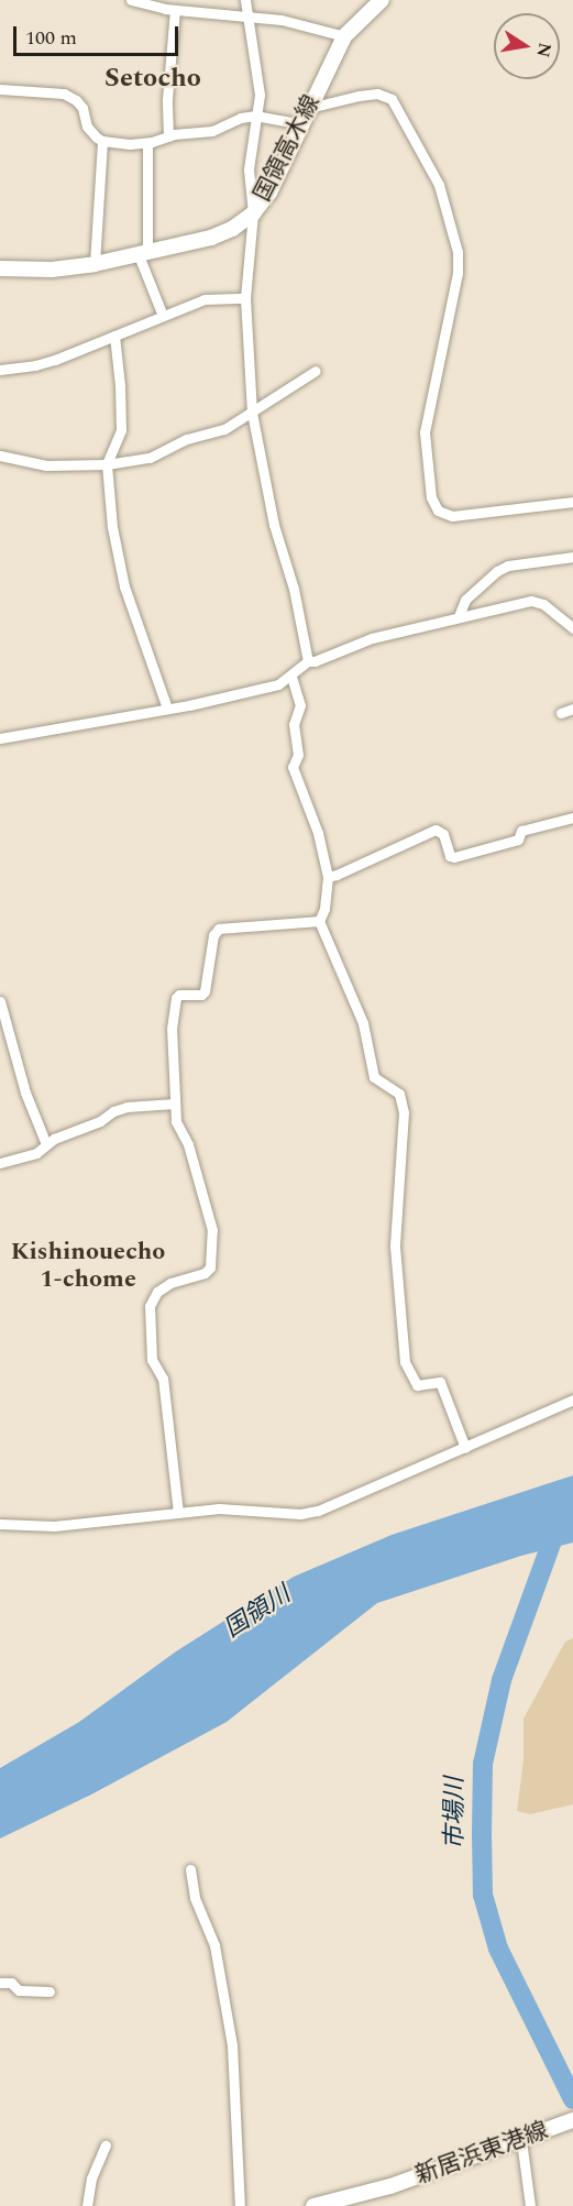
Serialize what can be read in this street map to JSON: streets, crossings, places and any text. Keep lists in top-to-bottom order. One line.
{"streets":{"main road":["国領高木線","新居浜東港線"]},"districts":["Setocho","Kishinouecho 1-chome"],"water":["国領川","市場川"],"scale_bar":"100 m","north":"right"}
